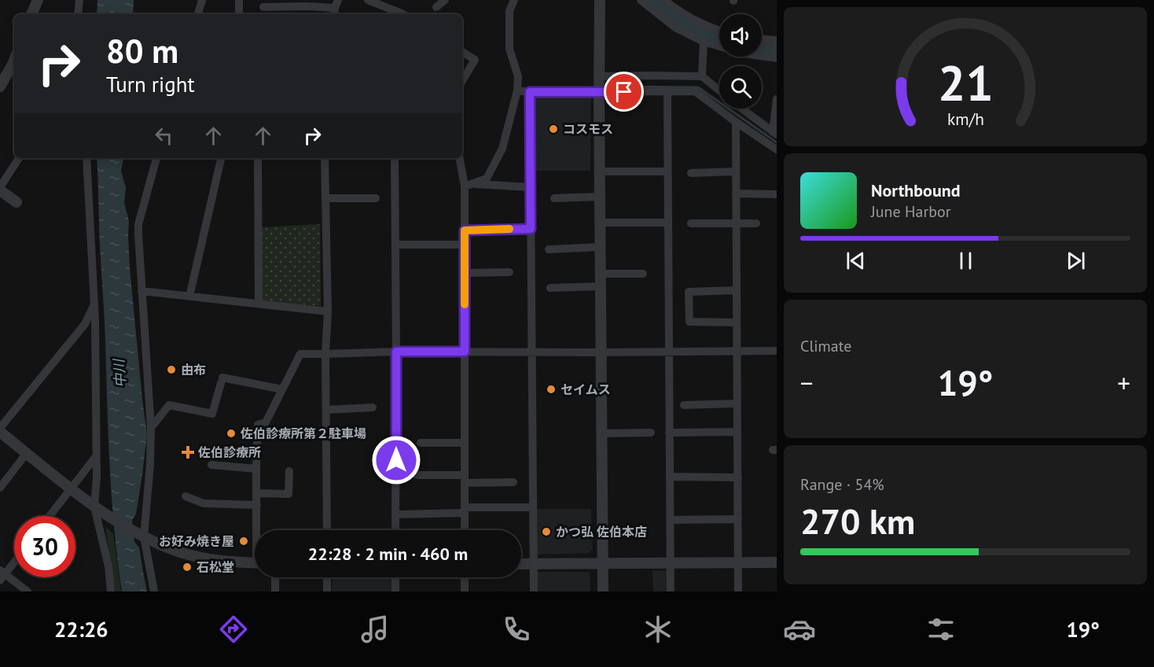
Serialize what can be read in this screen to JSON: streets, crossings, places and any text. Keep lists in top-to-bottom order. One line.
{"water":["中川"],"places":{"other":["コスモス","由布","セイムス","佐伯診療所第２駐車場","かつ弘 佐伯本店","お好み焼き屋","石松堂"],"health":["佐伯診療所"]},"page":{"turn":["80 m","Turn right"],"song":["Northbound","June Harbor"],"tile":["Climate",["Range · 54%","270 km"]],"heat":["−","19°","+"],"limit":"30","trip":"22:28 · 2 min · 460 m","tabs":["22:26","19°"],"gauge":["21","km/h"]}}
